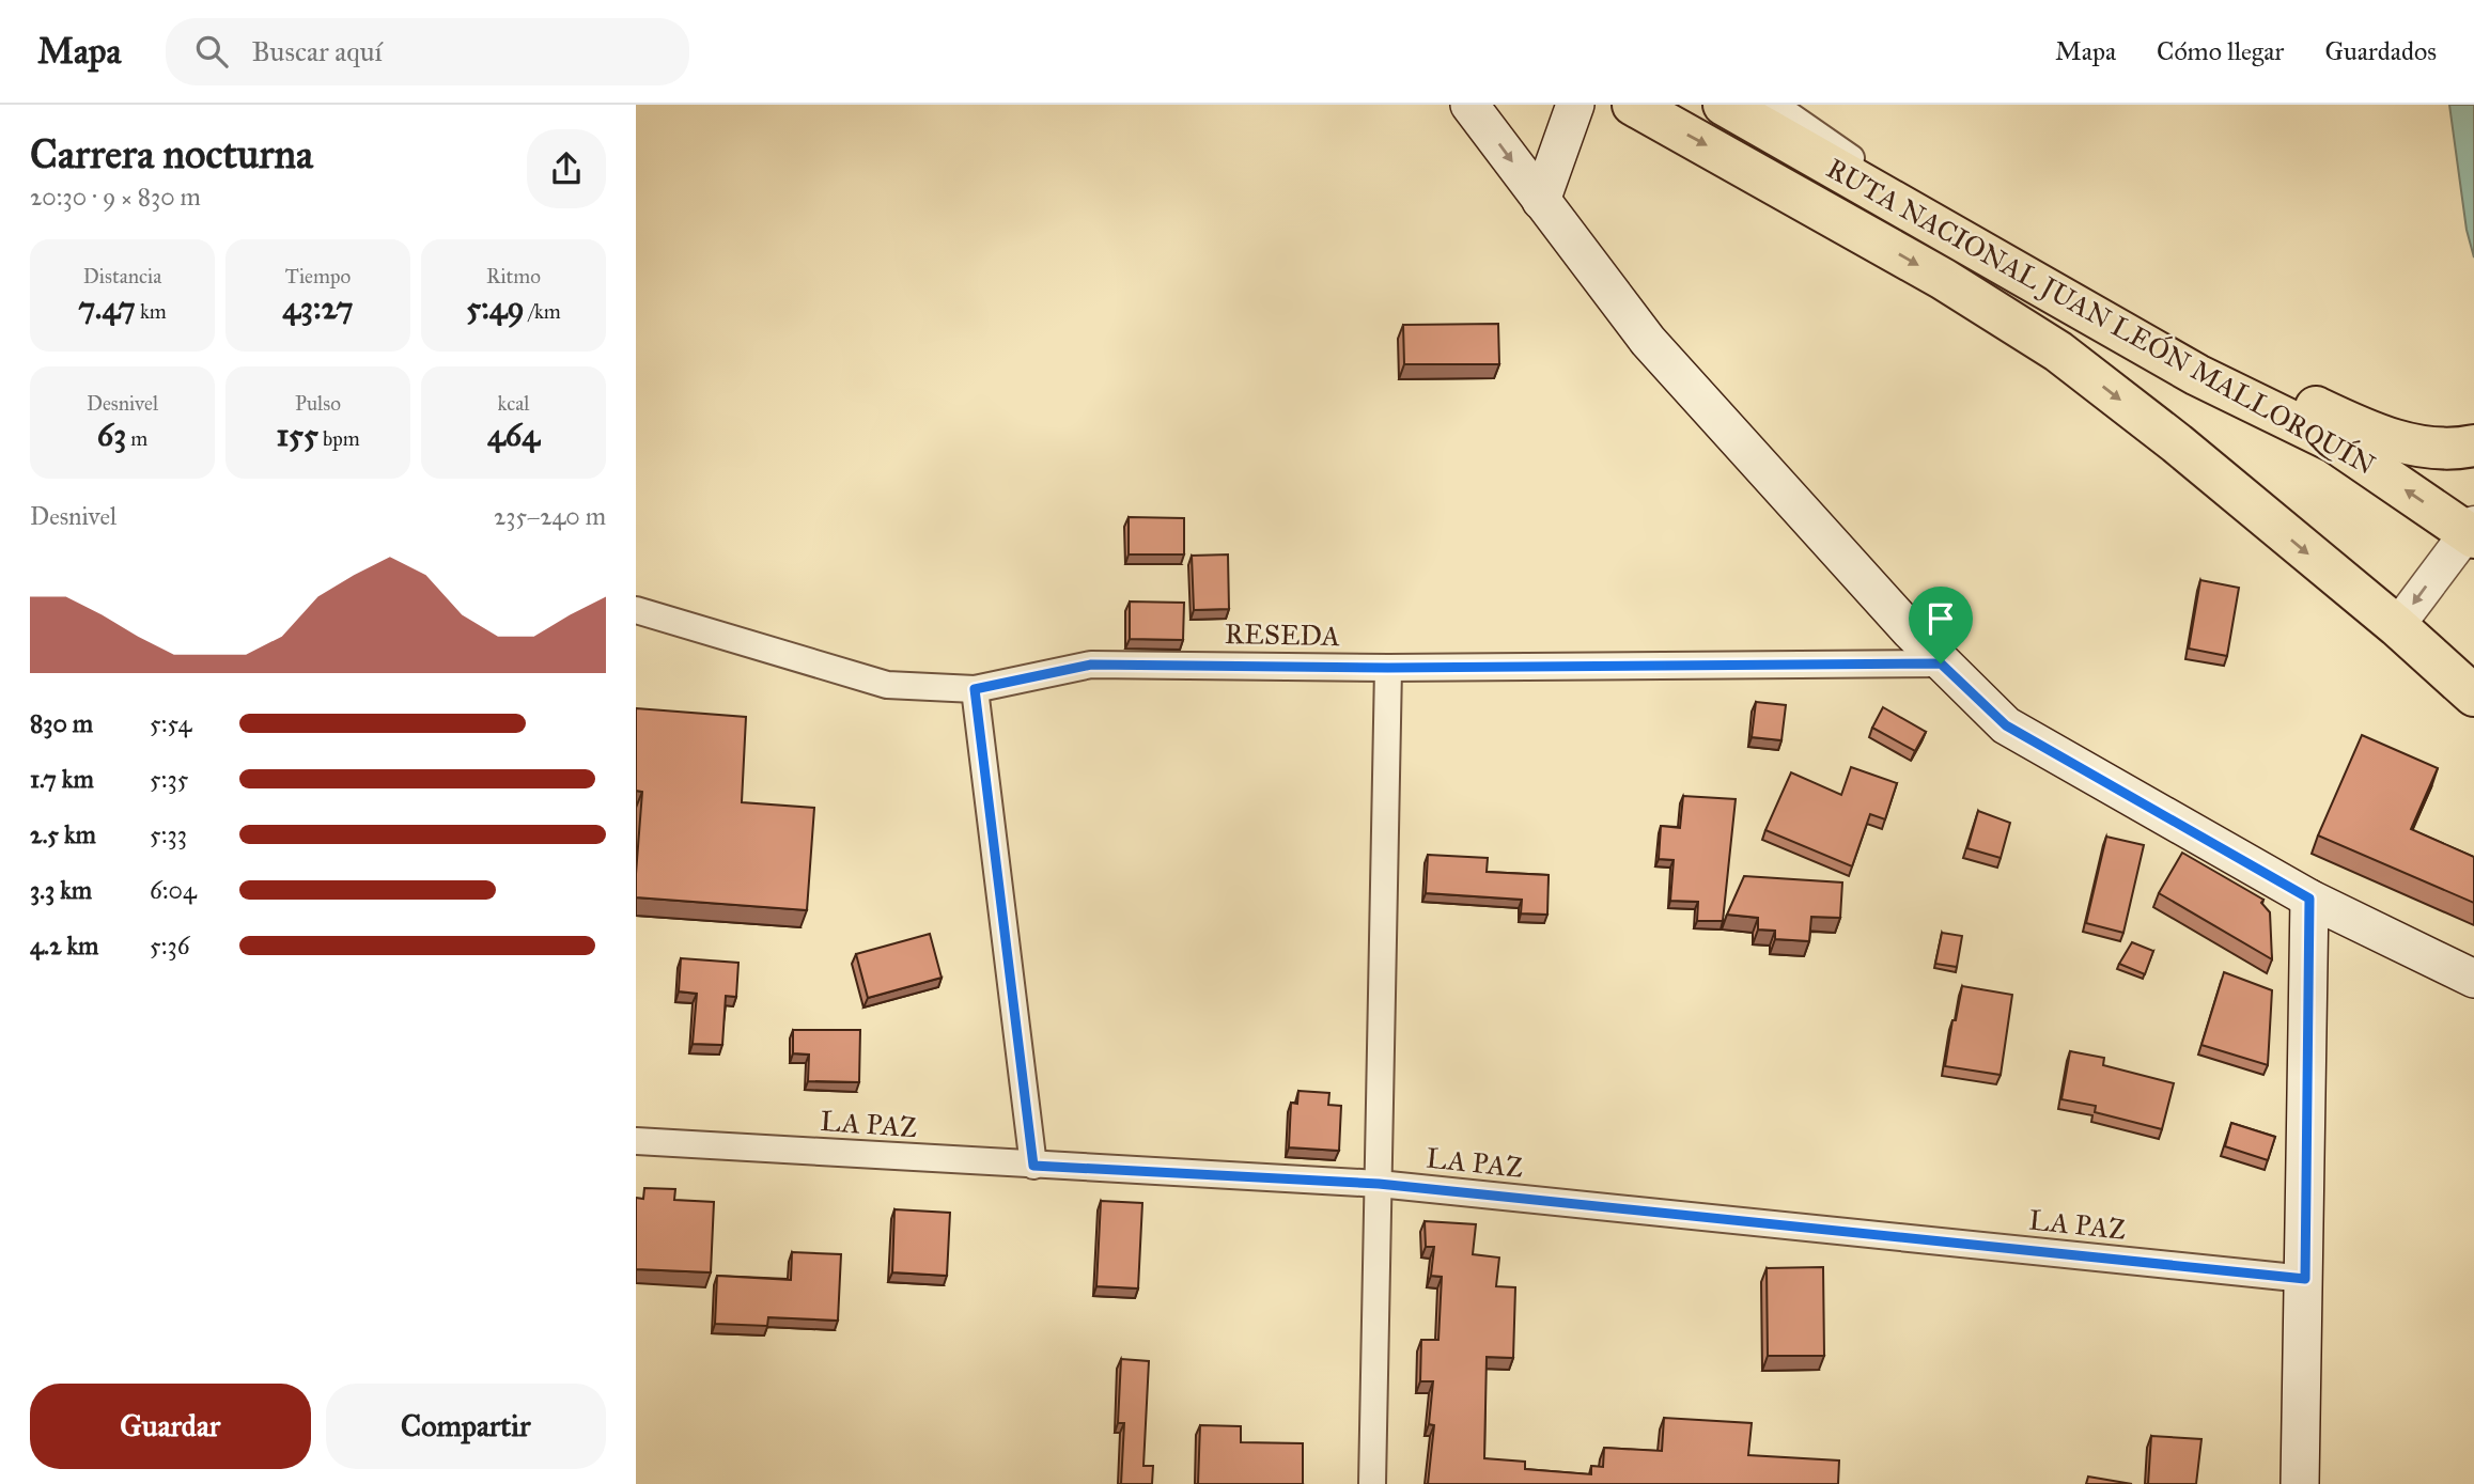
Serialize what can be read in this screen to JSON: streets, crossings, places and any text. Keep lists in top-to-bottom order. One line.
{"streets":{"highway":["RUTA NACIONAL JUAN LEÓN MALLORQUÍN"],"street":["RESEDA","LA PAZ"]},"page":{"header":"Mapa","search":"Buscar aquí","nav":["Mapa","Cómo llegar","Guardados"],"heading":["Carrera nocturna","20:30 · 9 × 830 m"],"stats":[["Distancia","7.47 km"],["Tiempo","43:27"],["Ritmo","5:49 /km"],["Desnivel","63 m"],["Pulso","155 bpm"],["kcal","464"]],"chart":["Desnivel","235–240 m"],"list":[{"name":"830 m","note":"5:54"},{"name":"1.7 km","note":"5:35"},{"name":"2.5 km","note":"5:33"},{"name":"3.3 km","note":"6:04"},{"name":"4.2 km","note":"5:36"}],"buttons":["Guardar","Compartir"]}}
